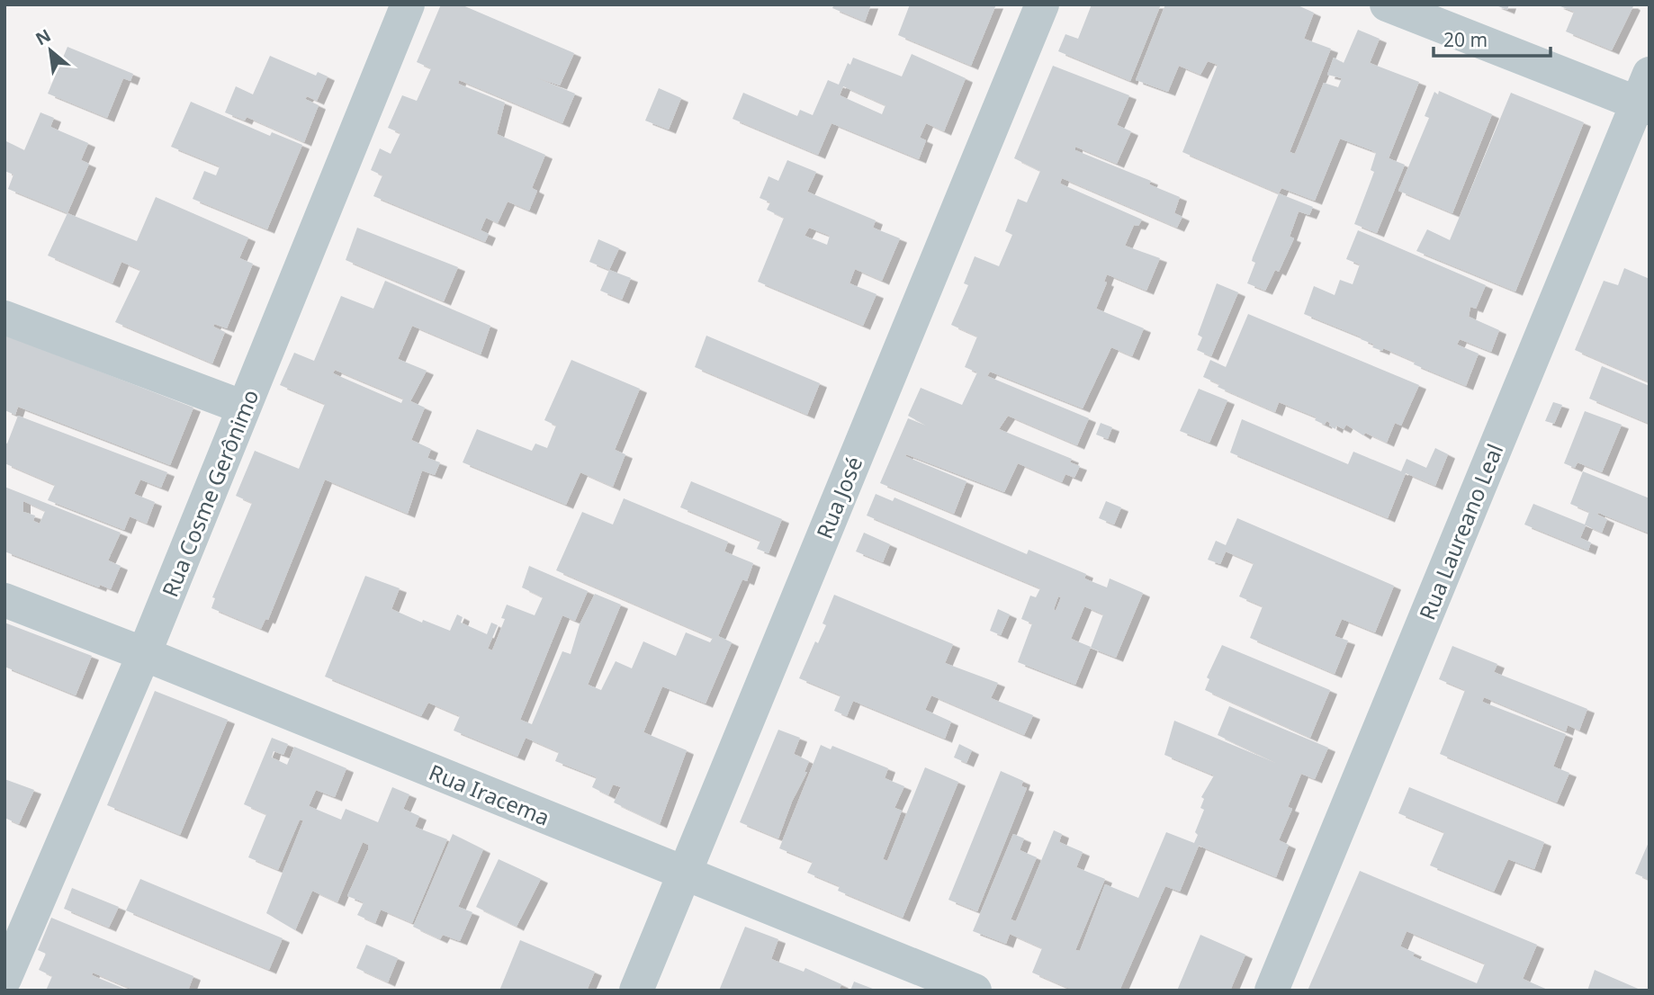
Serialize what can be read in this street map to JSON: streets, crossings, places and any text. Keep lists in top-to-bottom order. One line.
{"streets":{"street":["Rua Cosme Gerônimo","Rua José","Rua Laureano Leal","Rua Iracema"]},"crossings":[["Rua Cosme Gerônimo","Rua Iracema"],["Rua José","Rua Iracema"]],"scale_bar":"20 m","north":"top left"}
